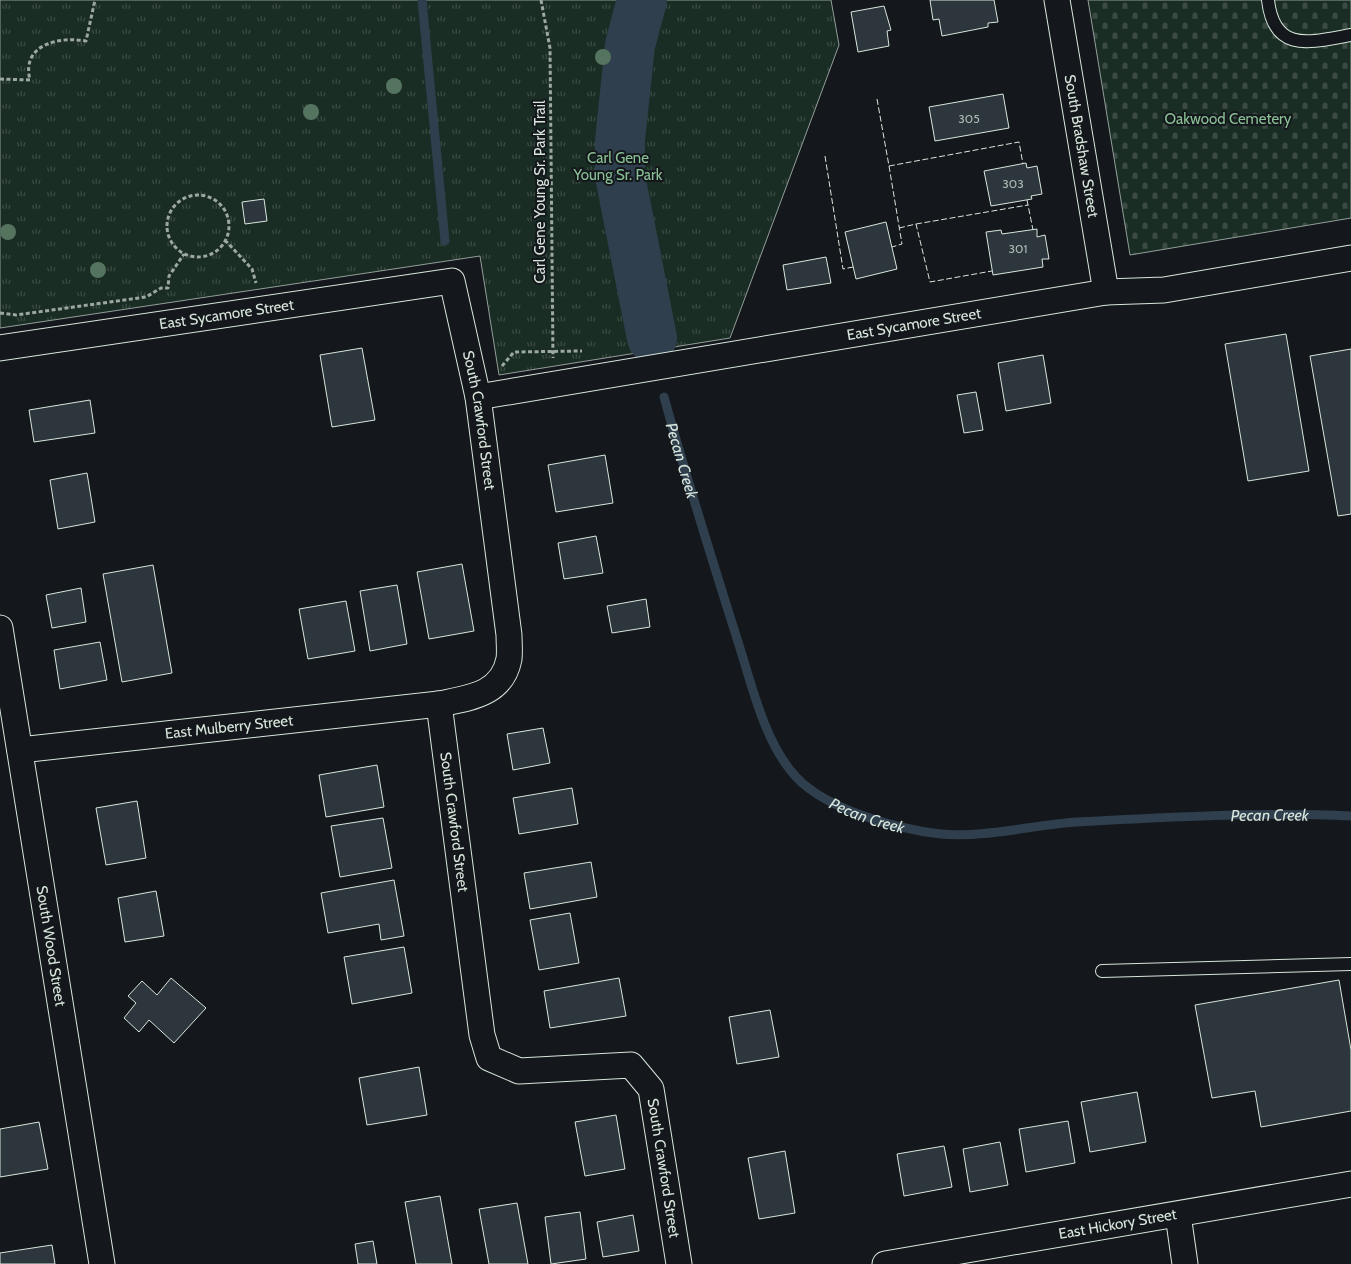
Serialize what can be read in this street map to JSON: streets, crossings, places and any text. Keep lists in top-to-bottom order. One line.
{"streets":{"street":["South Bradshaw Street","East Sycamore Street","South Crawford Street","East Mulberry Street","South Wood Street","East Hickory Street"],"path":["Carl Gene Young Sr. Park Trail"]},"crossings":[["South Bradshaw Street","East Sycamore Street"],["Carl Gene Young Sr. Park Trail","East Sycamore Street"],["East Sycamore Street","South Crawford Street"],["South Crawford Street","East Mulberry Street"],["East Mulberry Street","South Wood Street"]],"water":["Pecan Creek"],"parks":["Oakwood Cemetery","Carl Gene Young Sr. Park"],"house_numbers":["305","303","301"]}
